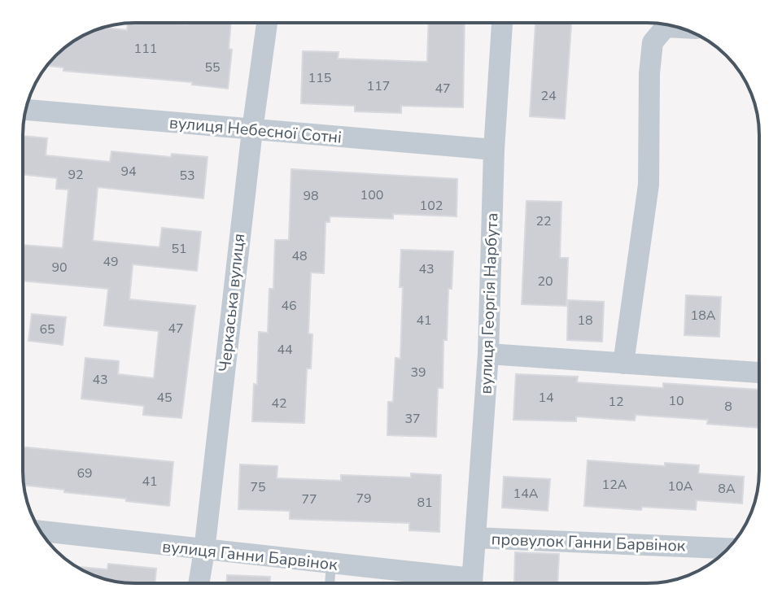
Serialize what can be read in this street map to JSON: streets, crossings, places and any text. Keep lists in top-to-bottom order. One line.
{"streets":{"street":["вулиця Небесної Сотні","Черкаська вулиця","вулиця Георгія Нарбута","провулок Ганни Барвінок","вулиця Ганни Барвінок"]},"crossings":[["вулиця Небесної Сотні","Черкаська вулиця"],["вулиця Небесної Сотні","вулиця Георгія Нарбута"],["Черкаська вулиця","вулиця Ганни Барвінок"],["вулиця Георгія Нарбута","провулок Ганни Барвінок"]],"house_numbers":["111","55","115","117","47","24","94","92","53","100","98","102","22","51","48","49","90","43","20","46","18А","41","18","47","65","44","39","43","45","14","10","12","42","8","37","69","41","12А","10А","75","8А","14А","79","77","81"]}
